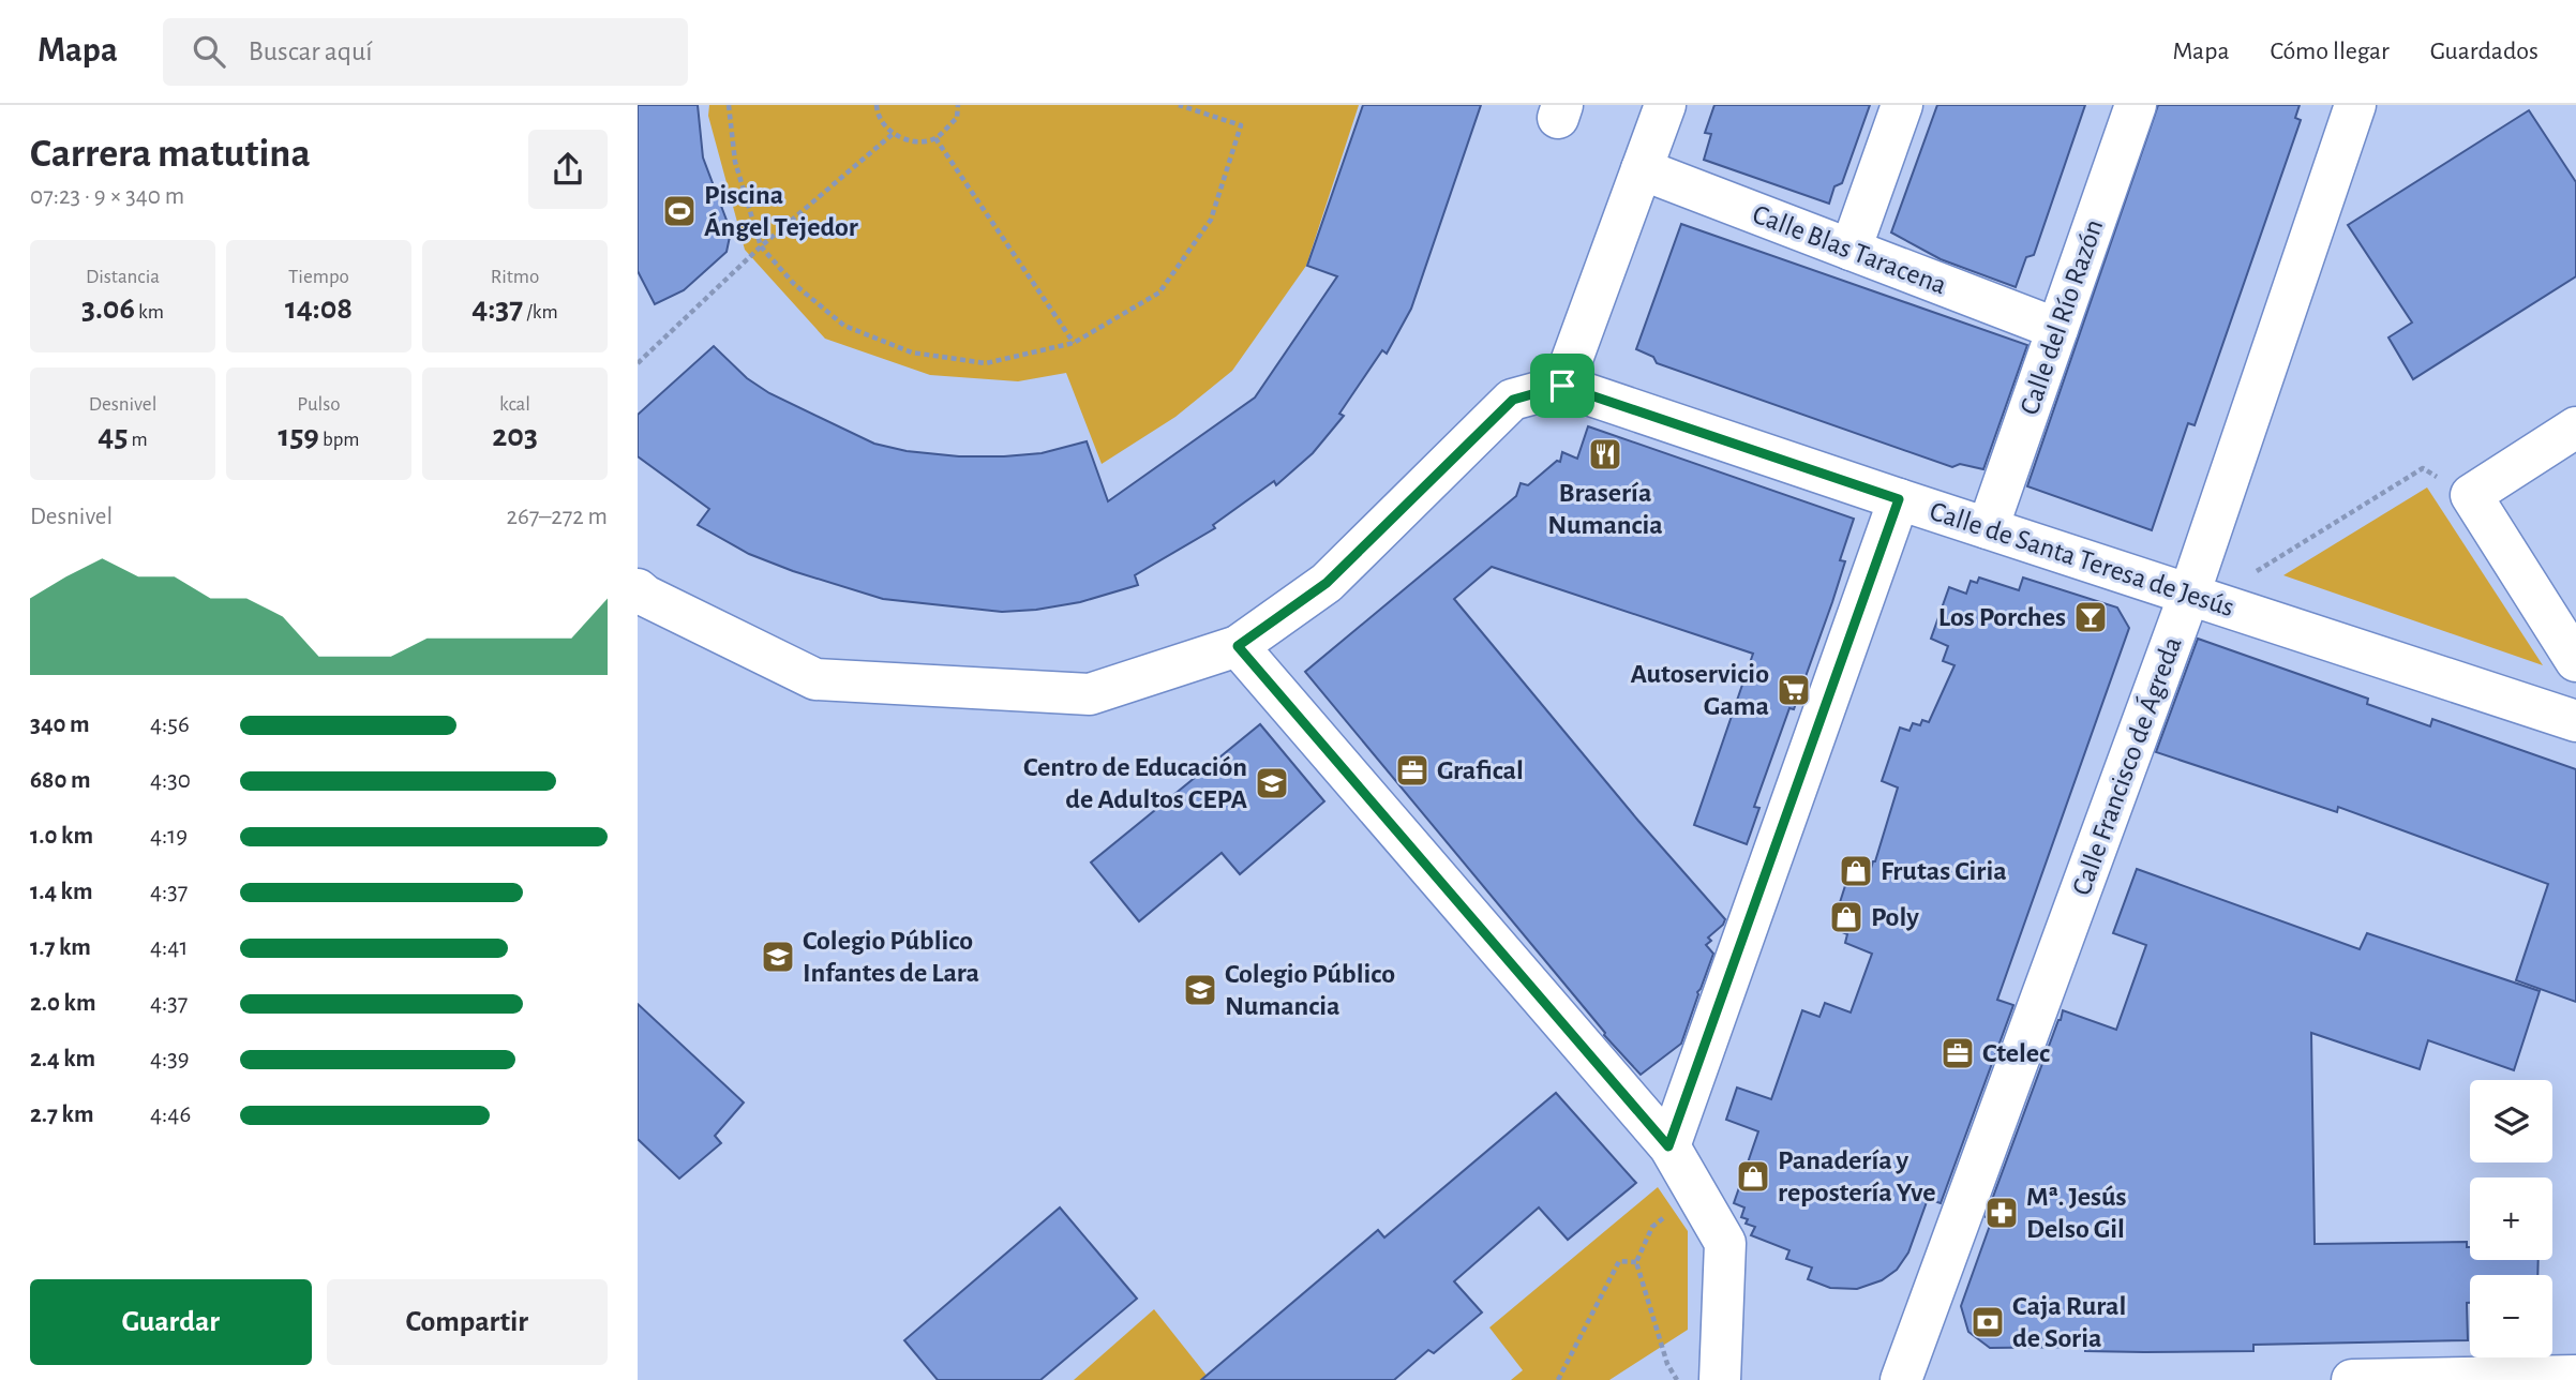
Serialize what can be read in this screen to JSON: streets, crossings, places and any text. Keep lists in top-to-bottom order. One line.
{"streets":{"street":["Calle Blas Taracena","Calle del Río Razón","Calle de Santa Teresa de Jesús","Calle Francisco de Ágreda"]},"crossings":[["Calle Blas Taracena","Calle del Río Razón"],["Calle del Río Razón","Calle de Santa Teresa de Jesús"],["Calle de Santa Teresa de Jesús","Calle Francisco de Ágreda"]],"places":{"sports":["Piscina Ángel Tejedor"],"restaurant":["Brasería Numancia"],"bar":["Los Porches"],"supermarket":["Autoservicio Gama"],"office":["Grafical","Ctelec"],"school or university":["Centro de Educación de Adultos CEPA","Colegio Público Infantes de Lara","Colegio Público Numancia"],"shop":["Frutas Ciria","Poly","Panadería y repostería Yve"],"pharmacy":["Mª. Jesús Delso Gil"],"bank":["Caja Rural de Soria"]},"page":{"header":"Mapa","search":"Buscar aquí","nav":["Mapa","Cómo llegar","Guardados"],"heading":["Carrera matutina","07:23 · 9 × 340 m"],"stats":[["Distancia","3.06 km"],["Tiempo","14:08"],["Ritmo","4:37 /km"],["Desnivel","45 m"],["Pulso","159 bpm"],["kcal","203"]],"chart":["Desnivel","267–272 m"],"list":[{"name":"340 m","note":"4:56"},{"name":"680 m","note":"4:30"},{"name":"1.0 km","note":"4:19"},{"name":"1.4 km","note":"4:37"},{"name":"1.7 km","note":"4:41"},{"name":"2.0 km","note":"4:37"},{"name":"2.4 km","note":"4:39"},{"name":"2.7 km","note":"4:46"}],"map_buttons":["+","−"],"buttons":["Guardar","Compartir"]}}
